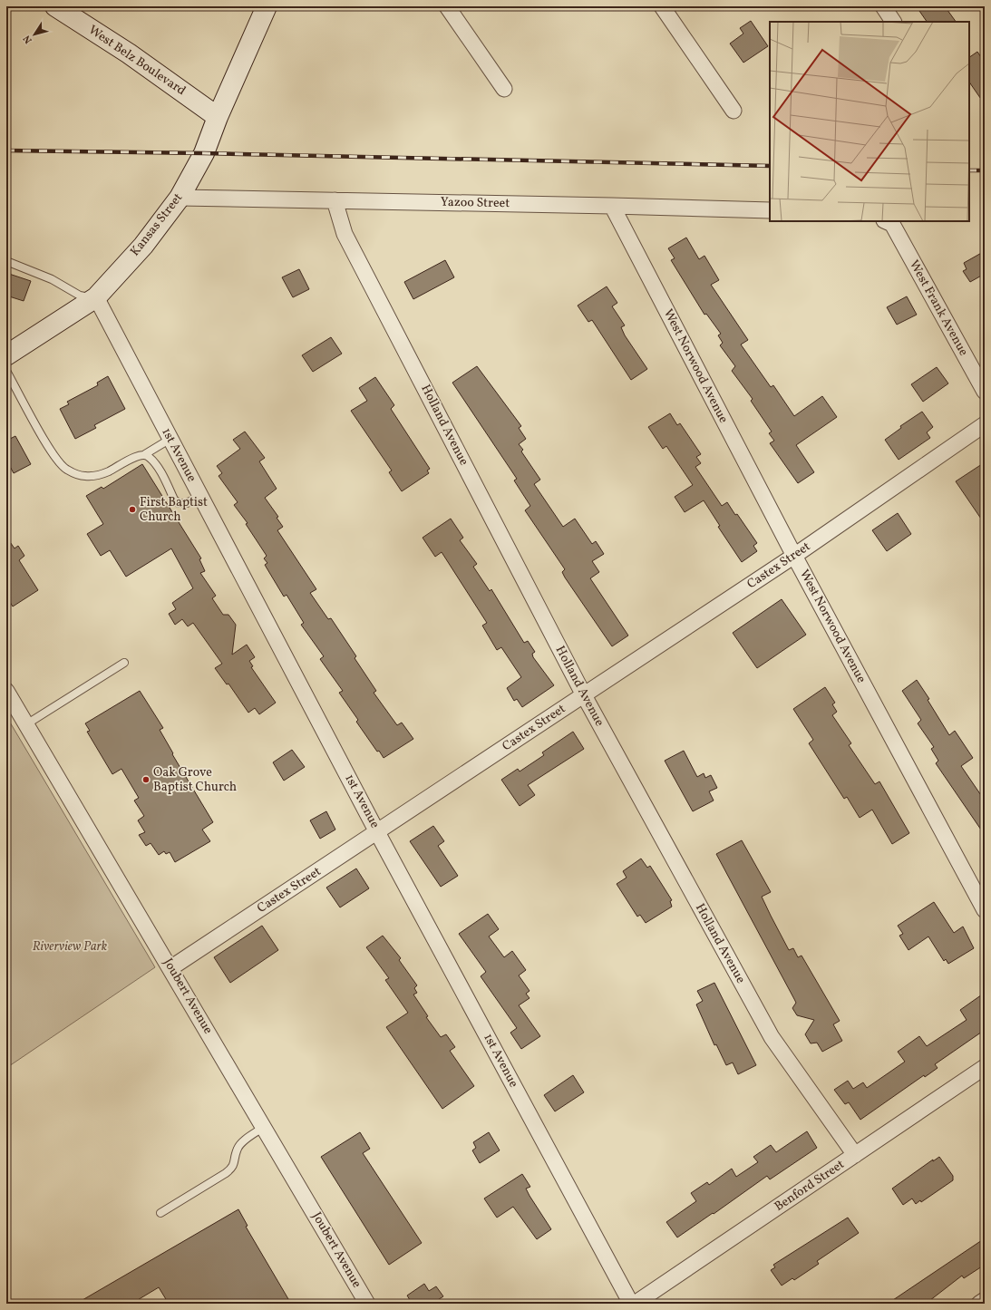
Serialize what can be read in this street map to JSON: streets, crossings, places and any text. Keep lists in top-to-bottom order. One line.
{"streets":{"street":["West Belz Boulevard","Yazoo Street","Kansas Street","West Frank Avenue","West Norwood Avenue","Holland Avenue","1st Avenue","Castex Street","Joubert Avenue","Benford Street"]},"crossings":[["West Belz Boulevard","Kansas Street"],["Yazoo Street","Kansas Street"],["Yazoo Street","West Norwood Avenue"],["Yazoo Street","Holland Avenue"],["Kansas Street","1st Avenue"],["West Norwood Avenue","Castex Street"],["Holland Avenue","Castex Street"],["Holland Avenue","Benford Street"],["1st Avenue","Castex Street"],["Castex Street","Joubert Avenue"]],"parks":["Riverview Park"],"places":["First Baptist Church","Oak Grove Baptist Church"],"north":"bottom left"}
